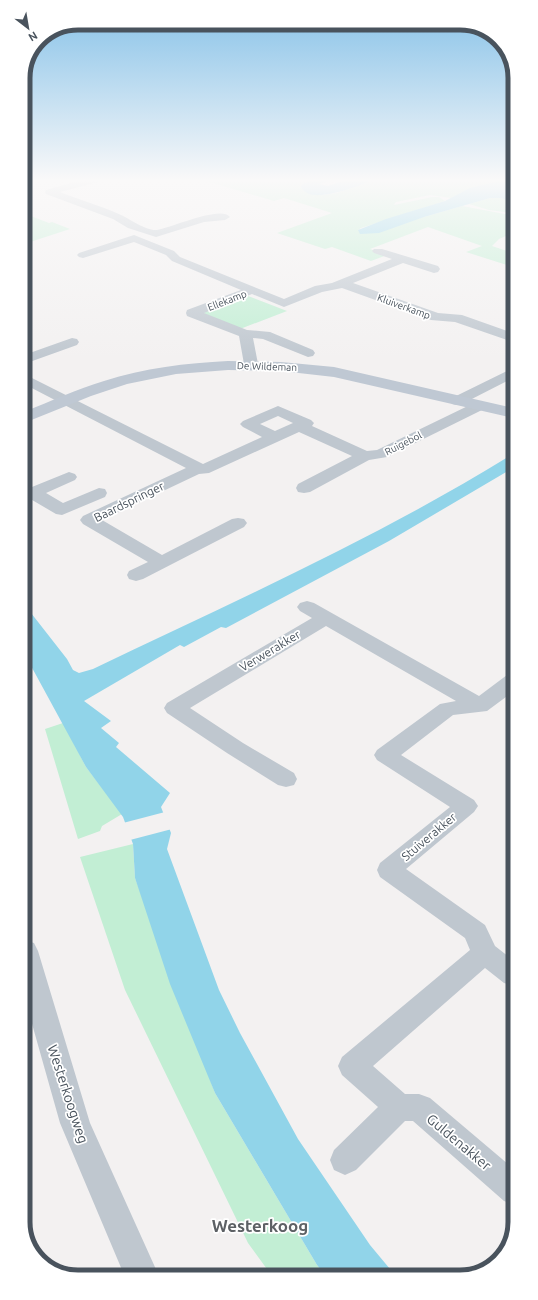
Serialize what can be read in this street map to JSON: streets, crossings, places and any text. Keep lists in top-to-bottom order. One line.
{"streets":{"street":["Ellekamp","Kluiverkamp","De Wildeman","Ruigebol","Baardspringer","Verwerakker","Stuiverakker","Westerkoogweg","Guldenakker"]},"crossings":[["Ellekamp","Kluiverkamp"],["De Wildeman","Ruigebol"]],"districts":["Westerkoog"],"north":"bottom right"}
